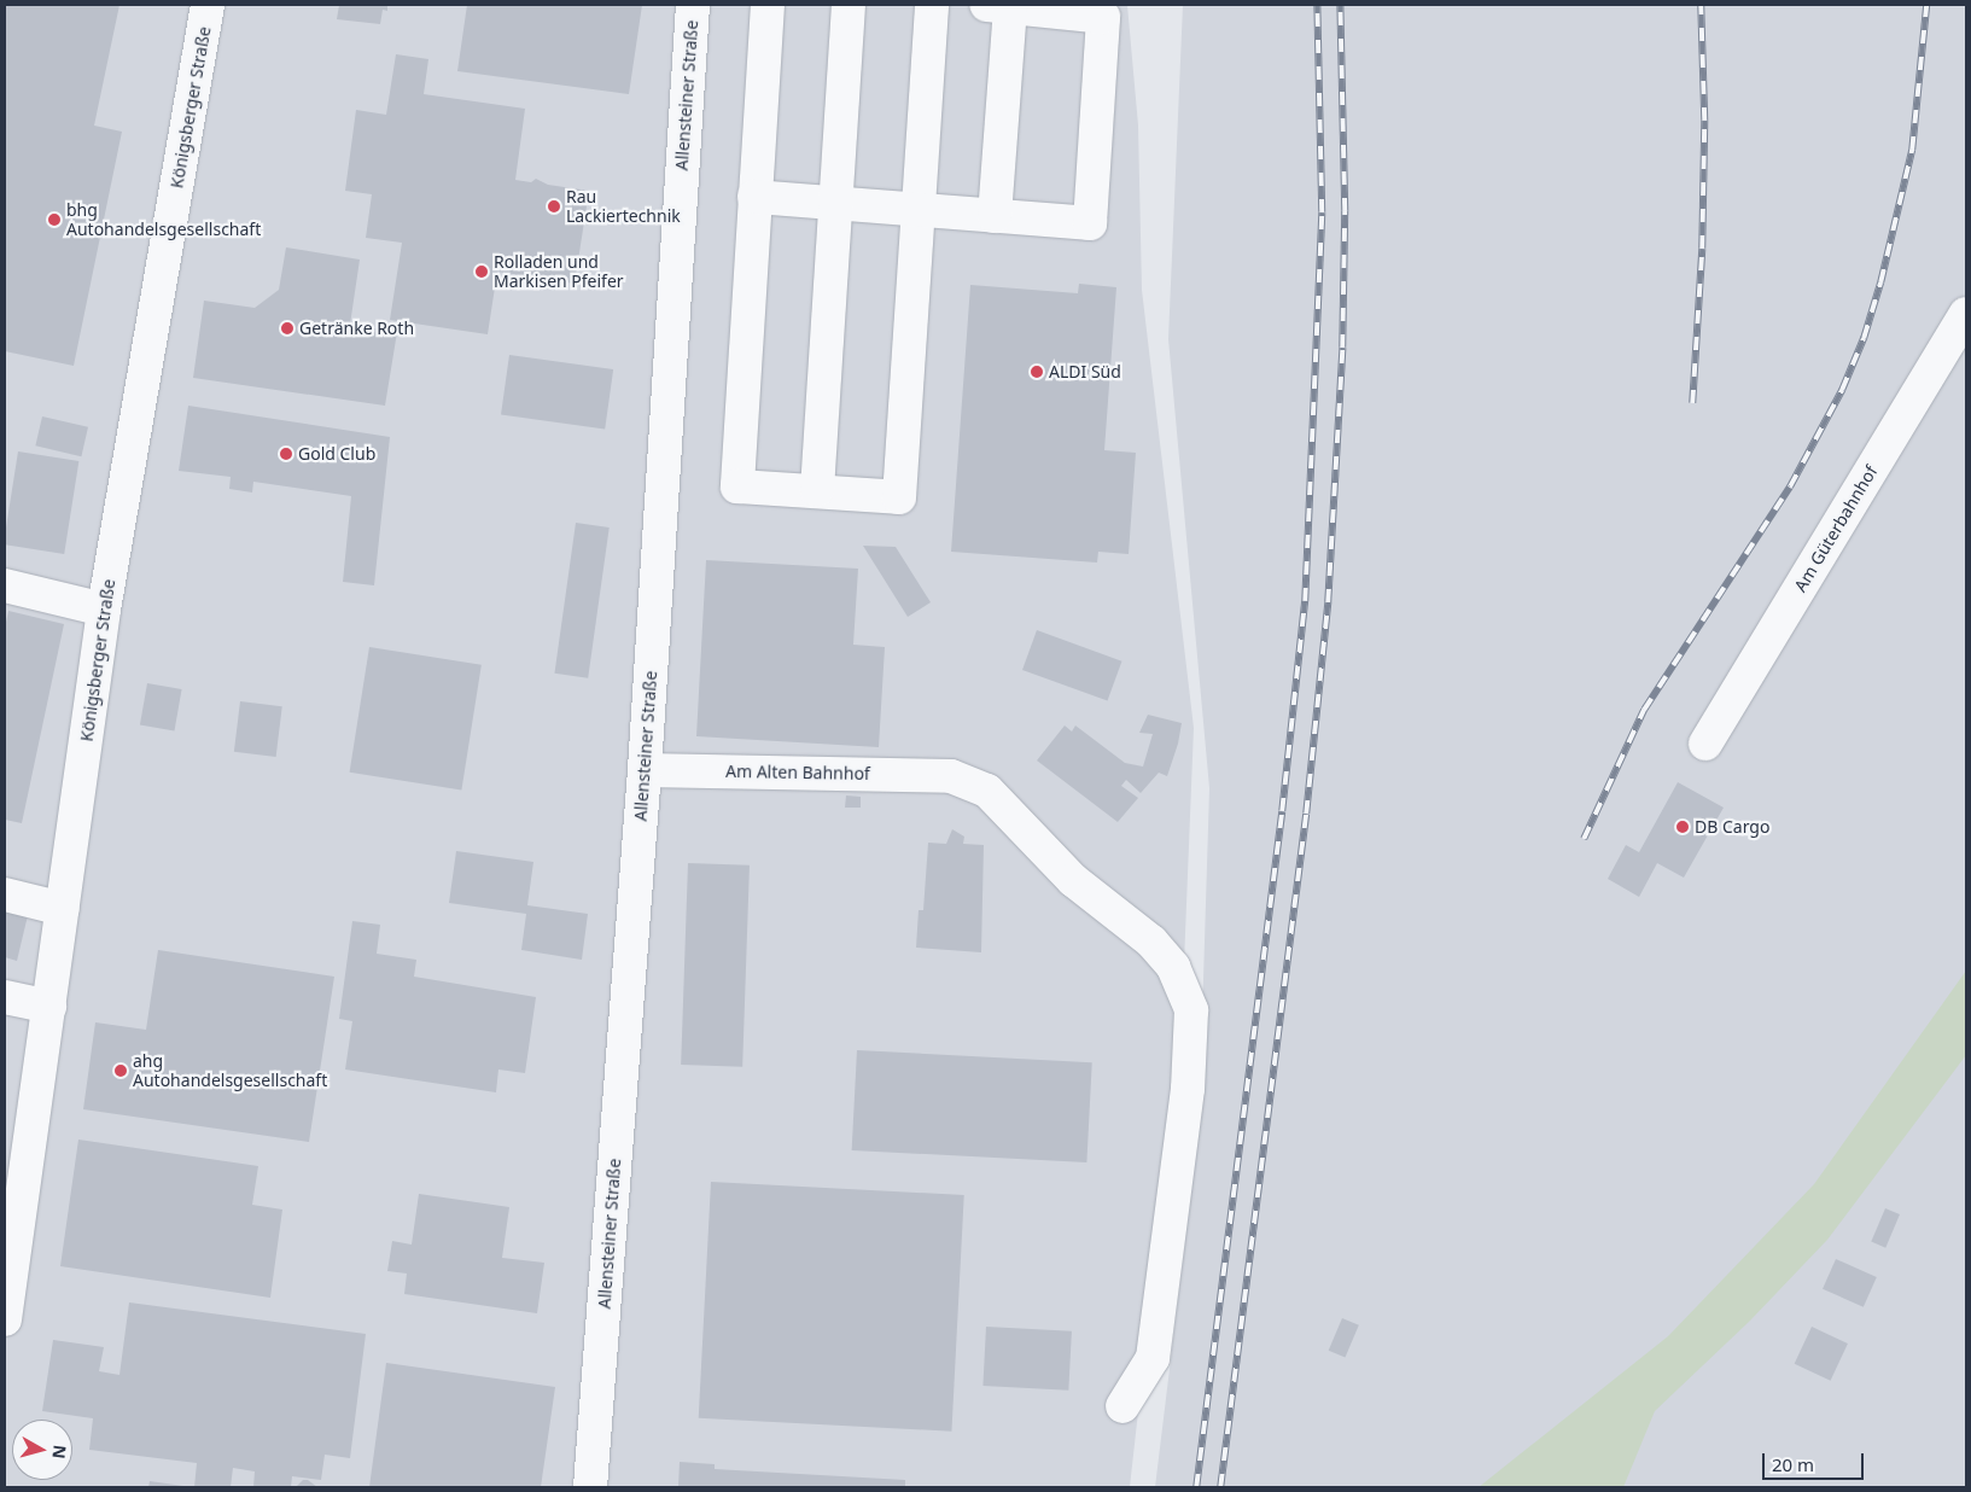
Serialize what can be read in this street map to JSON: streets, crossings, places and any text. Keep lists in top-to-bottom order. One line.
{"streets":{"street":["Allensteiner Straße","Königsberger Straße","Am Güterbahnhof","Am Alten Bahnhof"]},"crossings":[["Allensteiner Straße","Am Alten Bahnhof"]],"places":["Rau Lackiertechnik","bhg Autohandelsgesellschaft","Rolladen und Markisen Pfeifer","Getränke Roth","ALDI Süd","Gold Club","DB Cargo","ahg Autohandelsgesellschaft"],"scale_bar":"20 m","north":"right"}
